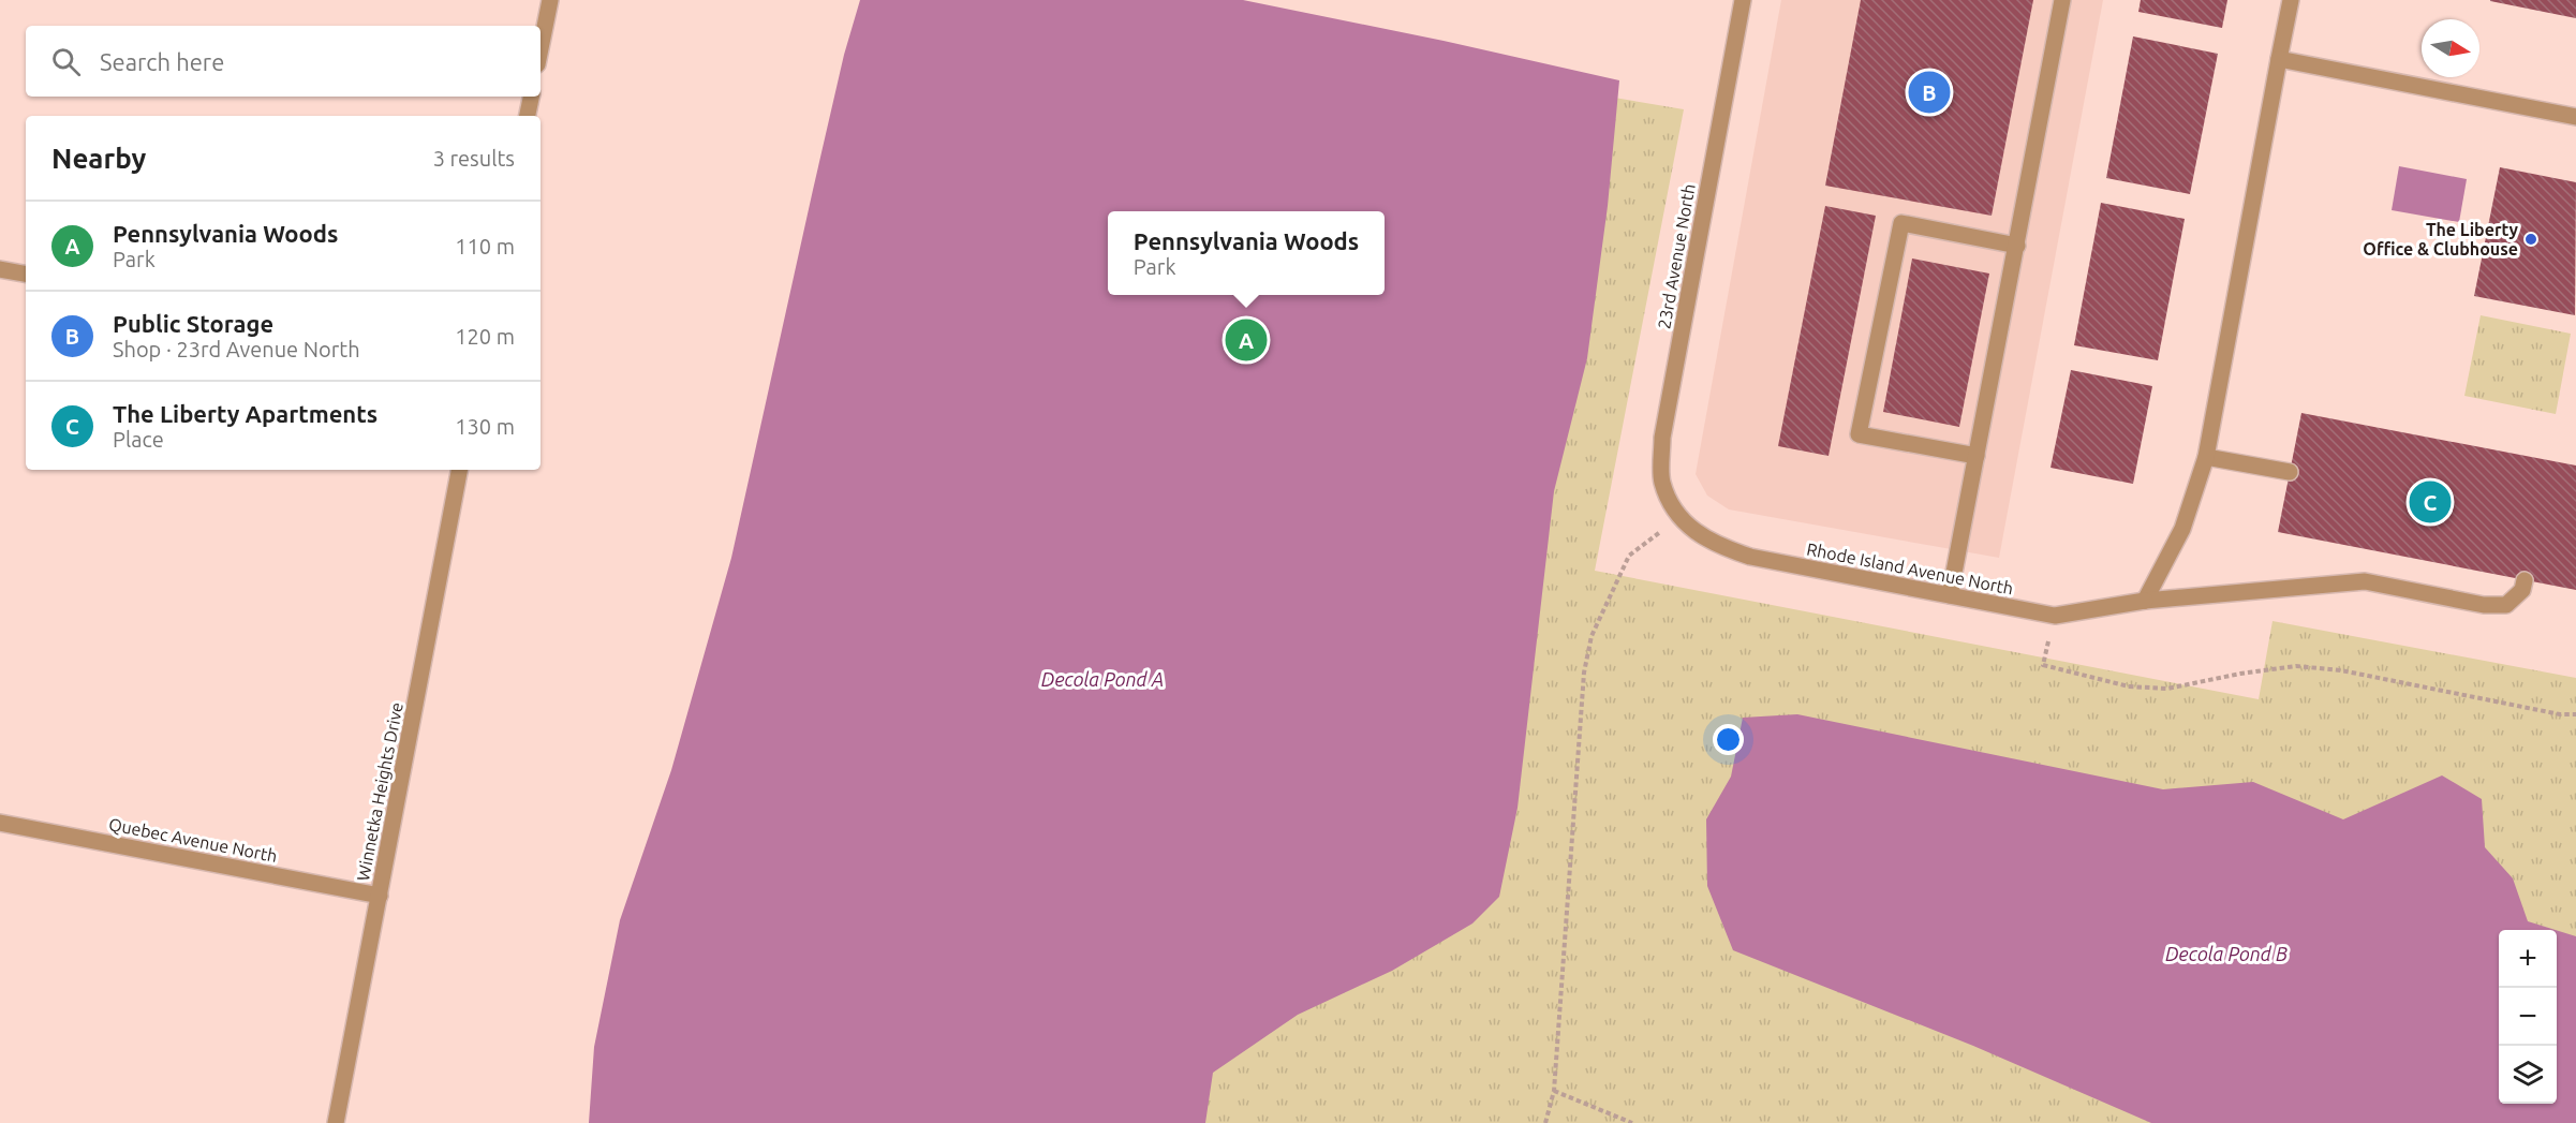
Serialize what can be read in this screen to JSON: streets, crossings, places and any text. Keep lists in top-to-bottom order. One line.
{"streets":{"street":["23rd Avenue North","Rhode Island Avenue North","Winnetka Heights Drive","Quebec Avenue North"]},"crossings":[["23rd Avenue North","Rhode Island Avenue North"],["Winnetka Heights Drive","Quebec Avenue North"]],"water":["Decola Pond A","Decola Pond B"],"places":["The Liberty Office & Clubhouse"],"north":"right","page":{"search":"Search here","pins":["B","A","C"],"heading":["Nearby","3 results"],"list":[{"mark":"A","name":"Pennsylvania Woods","note":"Park","value":"110 m"},{"mark":"B","name":"Public Storage","note":"Shop · 23rd Avenue North","value":"120 m"},{"mark":"C","name":"The Liberty Apartments","note":"Place","value":"130 m"}],"popup":["Pennsylvania Woods","Park"],"map_buttons":["+","−"]}}
